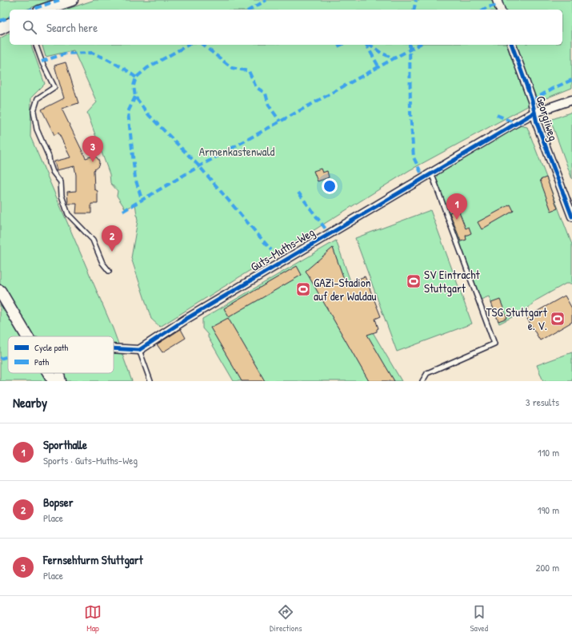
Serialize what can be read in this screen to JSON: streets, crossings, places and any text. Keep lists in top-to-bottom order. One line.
{"streets":{"street":["Georgiiweg","Guts-Muths-Weg"]},"crossings":[["Georgiiweg","Guts-Muths-Weg"]],"parks":["Armenkastenwald"],"places":{"sports":["SV Eintracht Stuttgart","GAZi-Stadion auf der Waldau","TSG Stuttgart e. V."]},"legend":["Cycle path","Path"],"page":{"search":"Search here","pins":["3","1","2"],"heading":["Nearby","3 results"],"list":[{"mark":"1","name":"Sporthalle","note":"Sports · Guts-Muths-Weg","value":"110 m"},{"mark":"2","name":"Bopser","note":"Place","value":"190 m"},{"mark":"3","name":"Fernsehturm Stuttgart","note":"Place","value":"200 m"}],"nav":["Map","Directions","Saved"]}}
